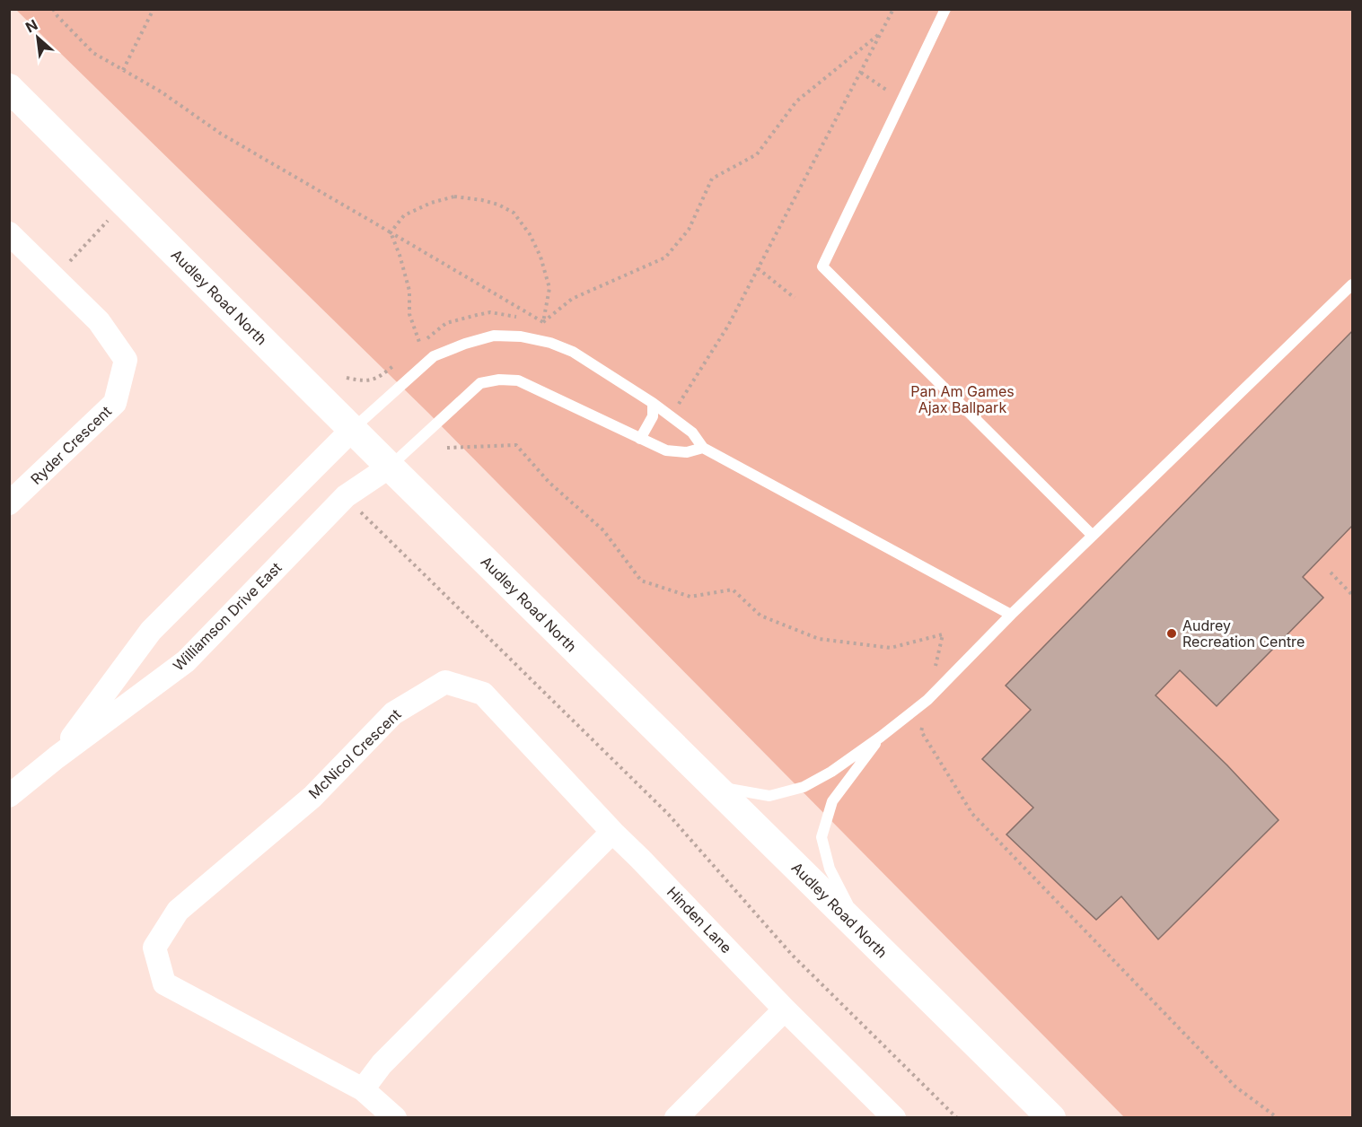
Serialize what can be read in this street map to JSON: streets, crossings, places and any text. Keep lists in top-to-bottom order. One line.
{"streets":{"street":["Audley Road North","Ryder Crescent","Williamson Drive East","McNicol Crescent","Hinden Lane"]},"crossings":[["Audley Road North","Williamson Drive East"],["McNicol Crescent","Hinden Lane"]],"parks":["Pan Am Games Ajax Ballpark"],"places":["Audrey Recreation Centre"],"north":"top left"}
